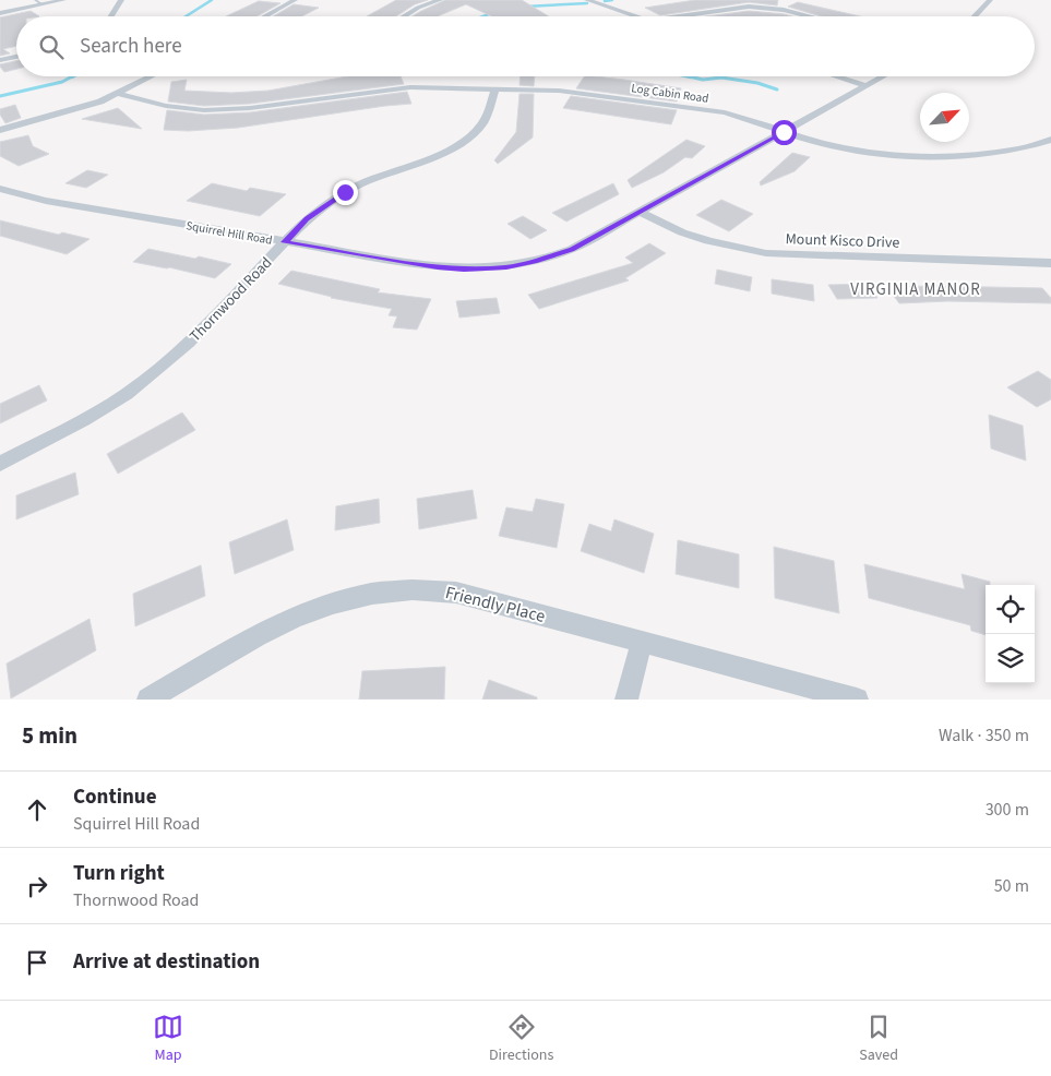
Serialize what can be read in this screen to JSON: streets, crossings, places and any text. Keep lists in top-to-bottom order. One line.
{"streets":{"street":["Log Cabin Road","Squirrel Hill Road","Mount Kisco Drive","Thornwood Road","Friendly Place"]},"crossings":[["Log Cabin Road","Squirrel Hill Road"],["Log Cabin Road","Thornwood Road"],["Squirrel Hill Road","Mount Kisco Drive"],["Squirrel Hill Road","Thornwood Road"]],"districts":["VIRGINIA MANOR"],"north":"top right","page":{"search":"Search here","heading":["5 min","Walk · 350 m"],"list":[["Continue","Squirrel Hill Road","300 m"],["Turn right","Thornwood Road","50 m"],"Arrive at destination"],"nav":["Map","Directions","Saved"]}}
